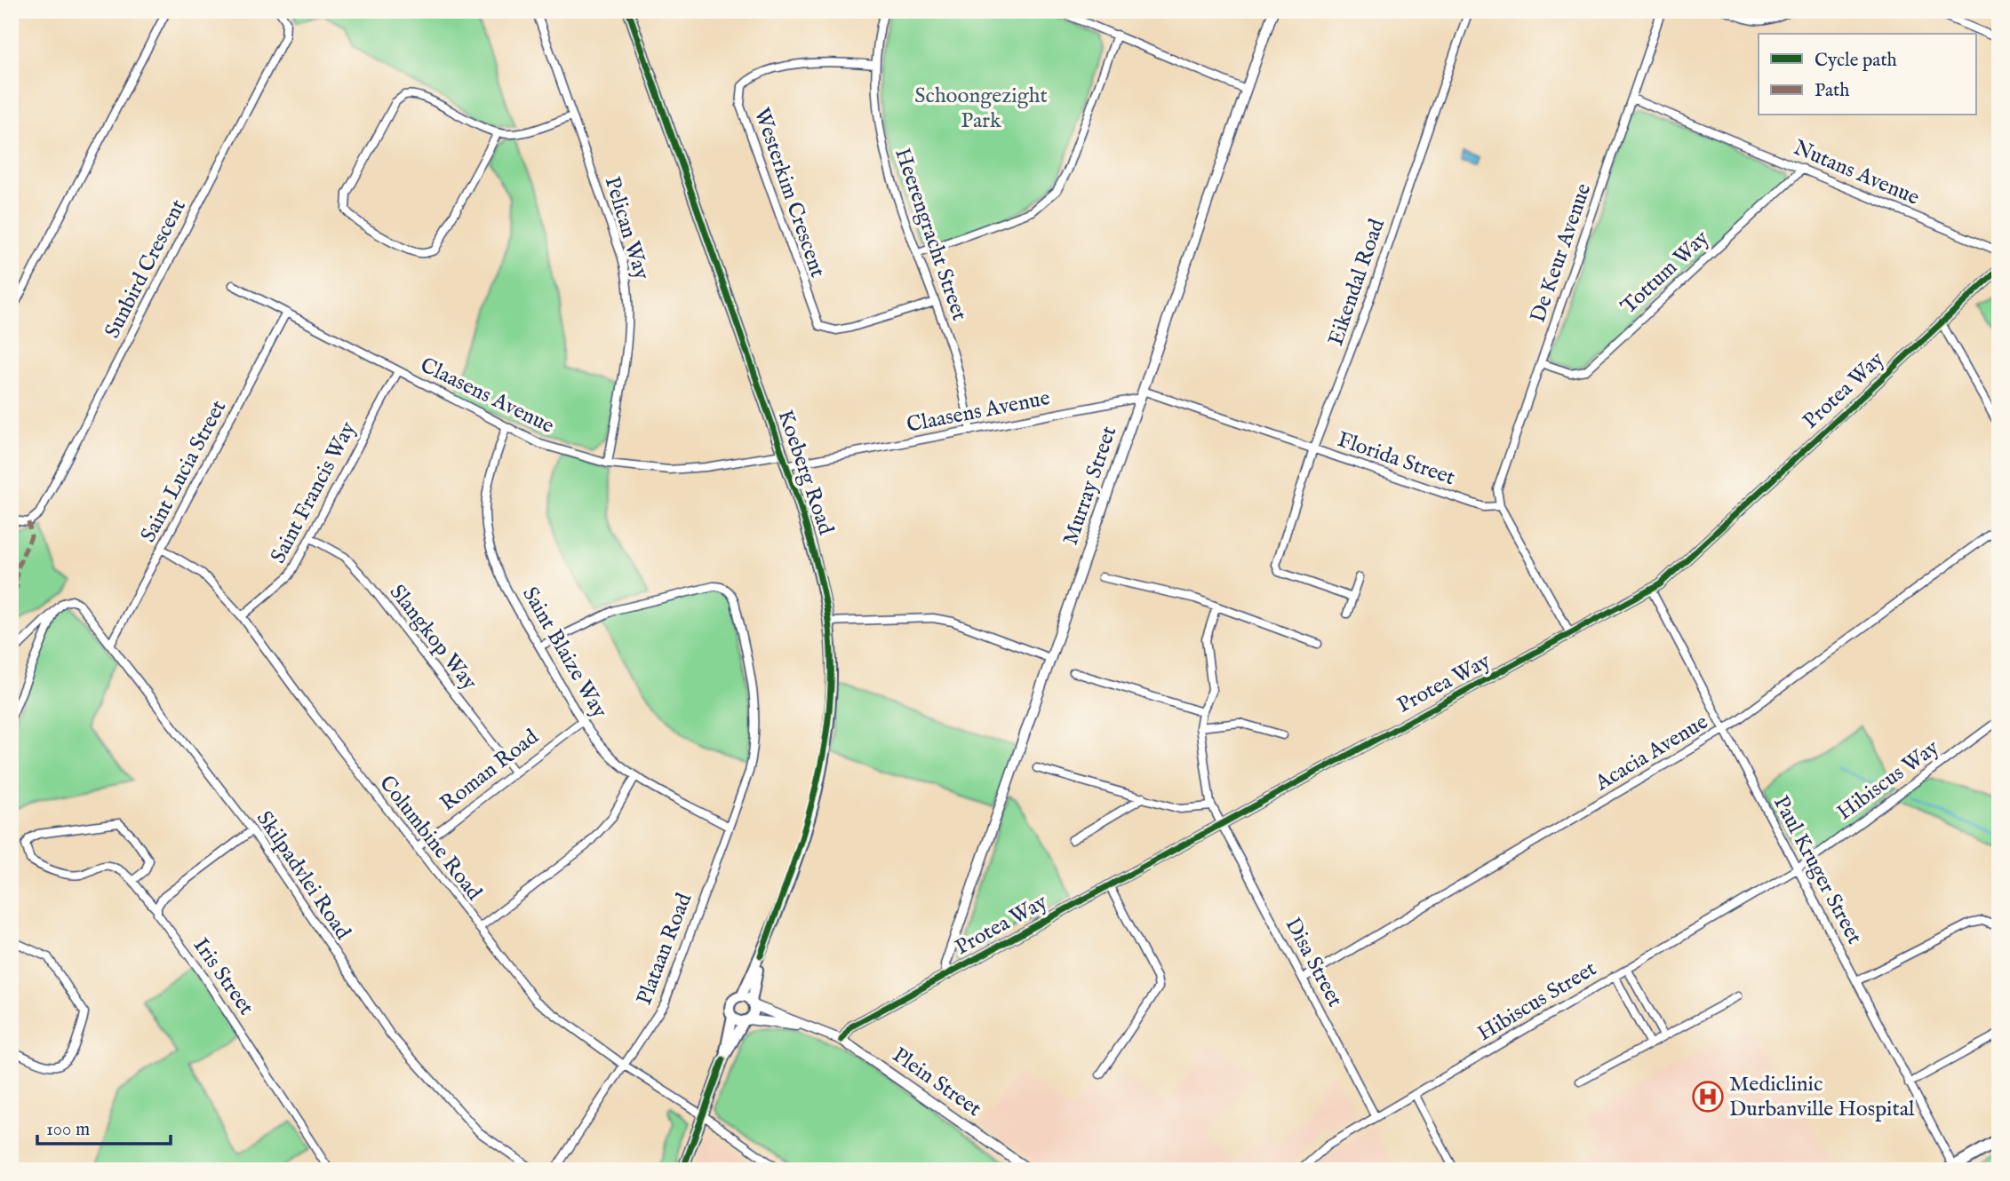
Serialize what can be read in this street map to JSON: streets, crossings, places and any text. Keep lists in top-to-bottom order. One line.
{"streets":{"main road":["Koeberg Road"],"street":["Nutans Avenue","Westerkim Crescent","Pelican Way","Heerengracht Street","De Keur Avenue","Sunbird Crescent","Tottum Way","Eikendal Road","Protea Way","Claasens Avenue","Florida Street","Saint Lucia Street","Murray Street","Saint Francis Way","Slangkop Way","Saint Blaize Way","Acacia Avenue","Roman Road","Hibiscus Way","Columbine Road","Paul Kruger Street","Skilpadvlei Road","Plataan Road","Disa Street","Iris Street","Hibiscus Street","Plein Street"]},"crossings":[["Nutans Avenue","De Keur Avenue"],["Nutans Avenue","Tottum Way"],["Westerkim Crescent","Heerengracht Street"],["Pelican Way","Claasens Avenue"],["Heerengracht Street","Claasens Avenue"],["De Keur Avenue","Tottum Way"],["De Keur Avenue","Florida Street"],["Eikendal Road","Florida Street"],["Protea Way","Murray Street"],["Protea Way","Paul Kruger Street"],["Protea Way","Disa Street"],["Protea Way","Plein Street"],["Claasens Avenue","Florida Street"],["Claasens Avenue","Saint Lucia Street"],["Claasens Avenue","Koeberg Road"],["Claasens Avenue","Murray Street"],["Claasens Avenue","Saint Francis Way"],["Claasens Avenue","Saint Blaize Way"],["Florida Street","Murray Street"],["Saint Lucia Street","Columbine Road"],["Saint Lucia Street","Skilpadvlei Road"],["Koeberg Road","Plein Street"],["Saint Francis Way","Slangkop Way"],["Saint Francis Way","Columbine Road"],["Slangkop Way","Roman Road"],["Saint Blaize Way","Roman Road"],["Saint Blaize Way","Plataan Road"],["Acacia Avenue","Paul Kruger Street"],["Acacia Avenue","Disa Street"],["Roman Road","Columbine Road"],["Hibiscus Way","Paul Kruger Street"],["Hibiscus Way","Hibiscus Street"],["Columbine Road","Plataan Road"],["Paul Kruger Street","Hibiscus Street"],["Disa Street","Hibiscus Street"]],"parks":["Schoongezight Park"],"places":{"hospital":["Mediclinic Durbanville Hospital"]},"legend":["Cycle path","Path"],"scale_bar":"100 m"}
